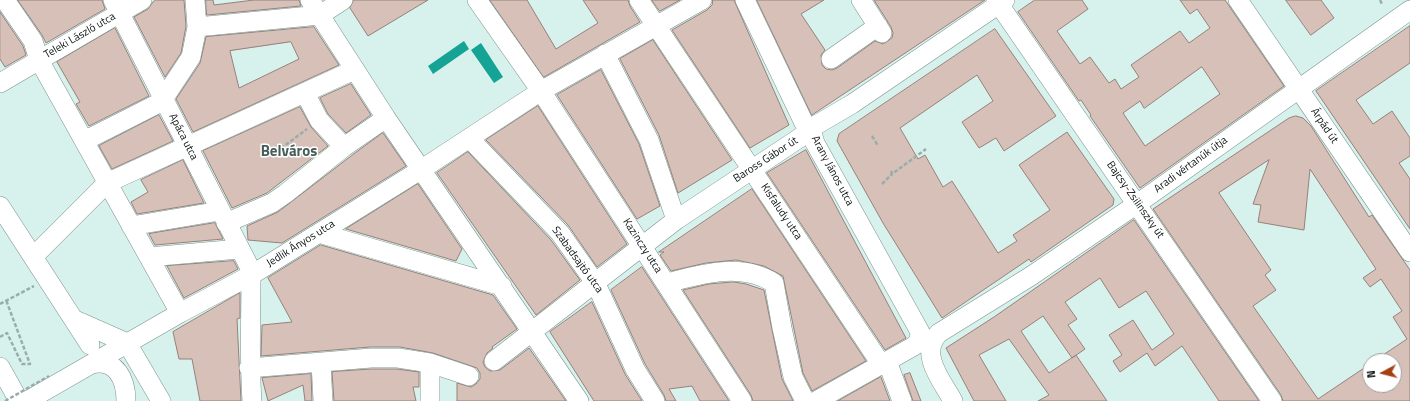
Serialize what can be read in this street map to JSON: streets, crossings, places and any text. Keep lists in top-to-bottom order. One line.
{"streets":{"street":["Teleki László utca","Árpád út","Apáca utca","Baross Gábor út","Aradi vértanúk útja","Arany János utca","Bajcsy-Zsilinszky út","Kisfaludy utca","Jedlik Ányos utca","Kazinczy utca","Szabadsajtó utca"]},"crossings":[["Teleki László utca","Apáca utca"],["Árpád út","Aradi vértanúk útja"],["Apáca utca","Jedlik Ányos utca"],["Baross Gábor út","Arany János utca"],["Baross Gábor út","Bajcsy-Zsilinszky út"],["Baross Gábor út","Kisfaludy utca"],["Baross Gábor út","Kazinczy utca"],["Baross Gábor út","Szabadsajtó utca"],["Aradi vértanúk útja","Arany János utca"],["Aradi vértanúk útja","Bajcsy-Zsilinszky út"],["Aradi vértanúk útja","Kisfaludy utca"],["Kisfaludy utca","Jedlik Ányos utca"],["Jedlik Ányos utca","Kazinczy utca"],["Jedlik Ányos utca","Szabadsajtó utca"]],"districts":["Belváros"],"north":"left"}
